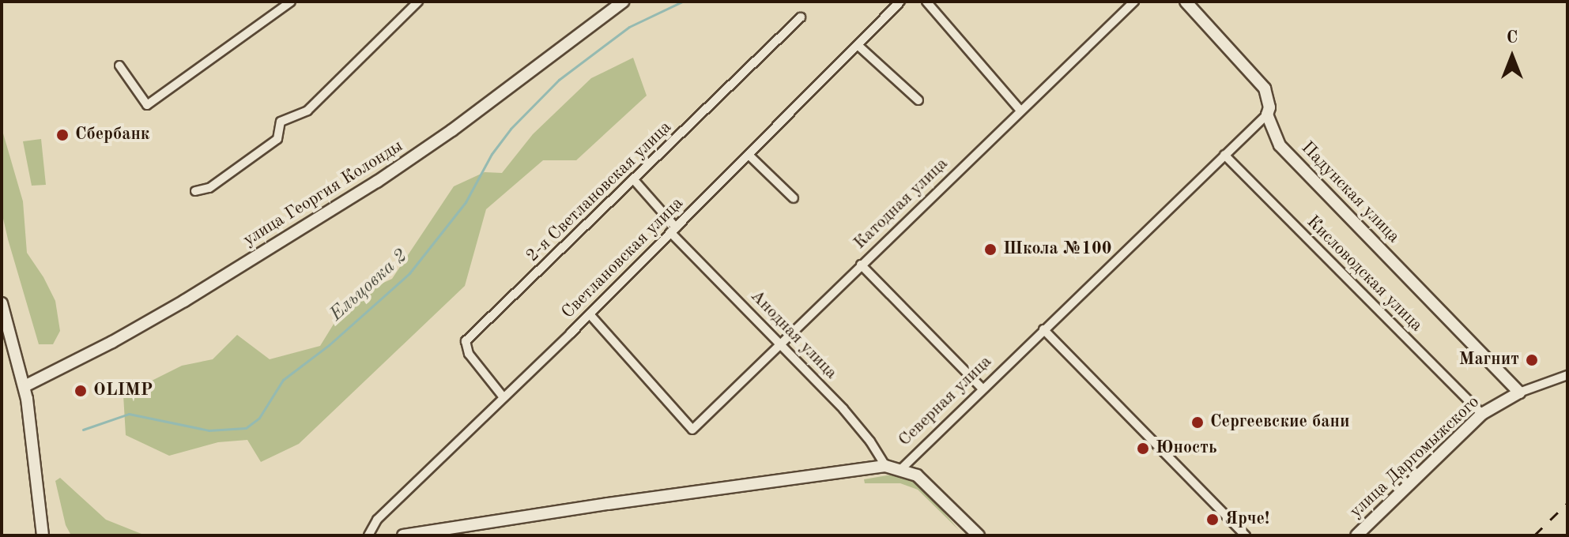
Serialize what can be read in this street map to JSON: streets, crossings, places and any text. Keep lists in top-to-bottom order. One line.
{"streets":{"main road":["Падунская улица","улица Георгия Колонды","Северная улица","улица Даргомыжского"],"street":["2-я Светлановская улица","Катодная улица","Светлановская улица","Кисловодская улица","Анодная улица"]},"crossings":[["2-я Светлановская улица","Светлановская улица"],["2-я Светлановская улица","Анодная улица"],["Падунская улица","Северная улица"],["Падунская улица","улица Даргомыжского"],["Катодная улица","Светлановская улица"],["Катодная улица","Анодная улица"],["Светлановская улица","Анодная улица"],["Кисловодская улица","Северная улица"],["Кисловодская улица","улица Даргомыжского"],["Анодная улица","Северная улица"]],"water":["Ельцовка 2"],"places":["Сбербанк","Школа №100","Магнит","OLIMP","Сергеевские бани","Юность","Ярче!"],"north":"top"}
